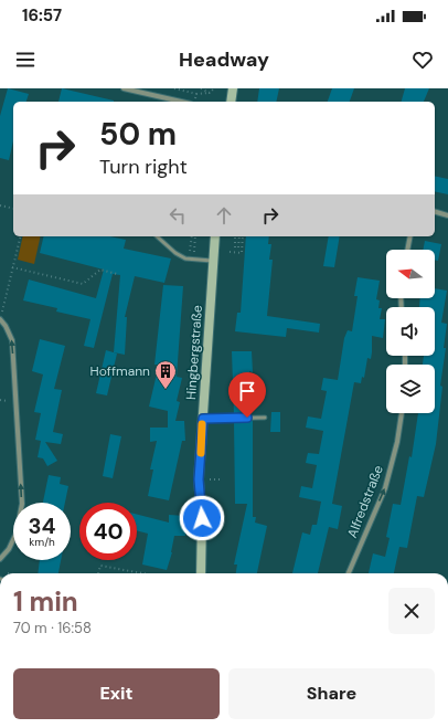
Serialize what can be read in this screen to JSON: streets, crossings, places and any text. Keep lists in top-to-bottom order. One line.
{"streets":{"street":["Hingbergstraße","Alfredstraße"]},"one_way":["Alfredstraße"],"places":{"building":["Hoffmann"]},"north":"left","page":{"status":"16:57","header":"Headway","turn":["50 m","Turn right"],"speed":"34 km/h","limit":"40","heading":["1 min","70 m · 16:58"],"buttons":["Exit","Share"]}}
